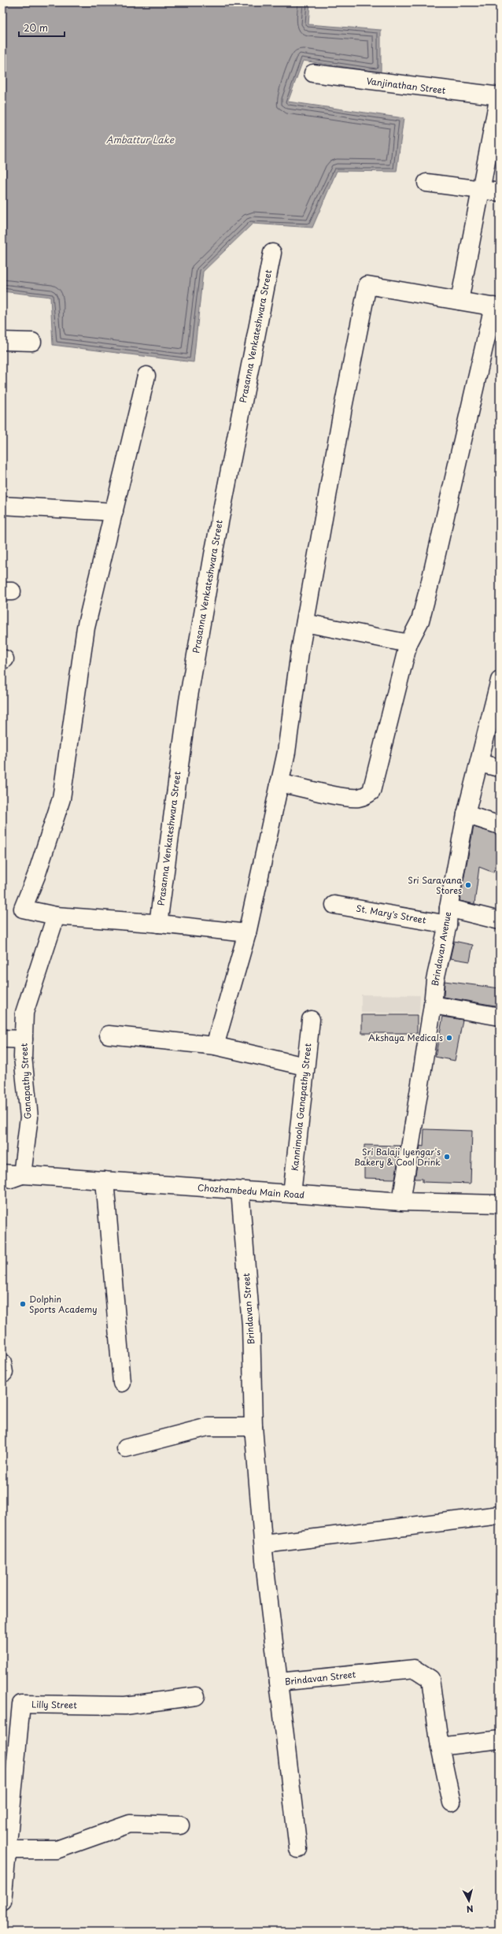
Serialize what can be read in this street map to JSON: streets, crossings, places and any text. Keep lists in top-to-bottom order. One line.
{"streets":{"street":["Vanjinathan Street","Prasanna Venkateshwara Street","St. Mary's Street","Brindavan Avenue","Ganapathy Street","Kannimoola Ganapathy Street","Chozhambedu Main Road","Brindavan Street","Lilly Street"]},"crossings":[["St. Mary's Street","Brindavan Avenue"],["Brindavan Avenue","Chozhambedu Main Road"],["Ganapathy Street","Chozhambedu Main Road"],["Kannimoola Ganapathy Street","Chozhambedu Main Road"],["Chozhambedu Main Road","Brindavan Street"]],"water":["Ambattur Lake"],"places":["Sri Saravana Stores","Akshaya Medicals","Sri Balaji Iyengar's Bakery & Cool Drink","Dolphin Sports Academy"],"scale_bar":"20 m","north":"bottom"}
